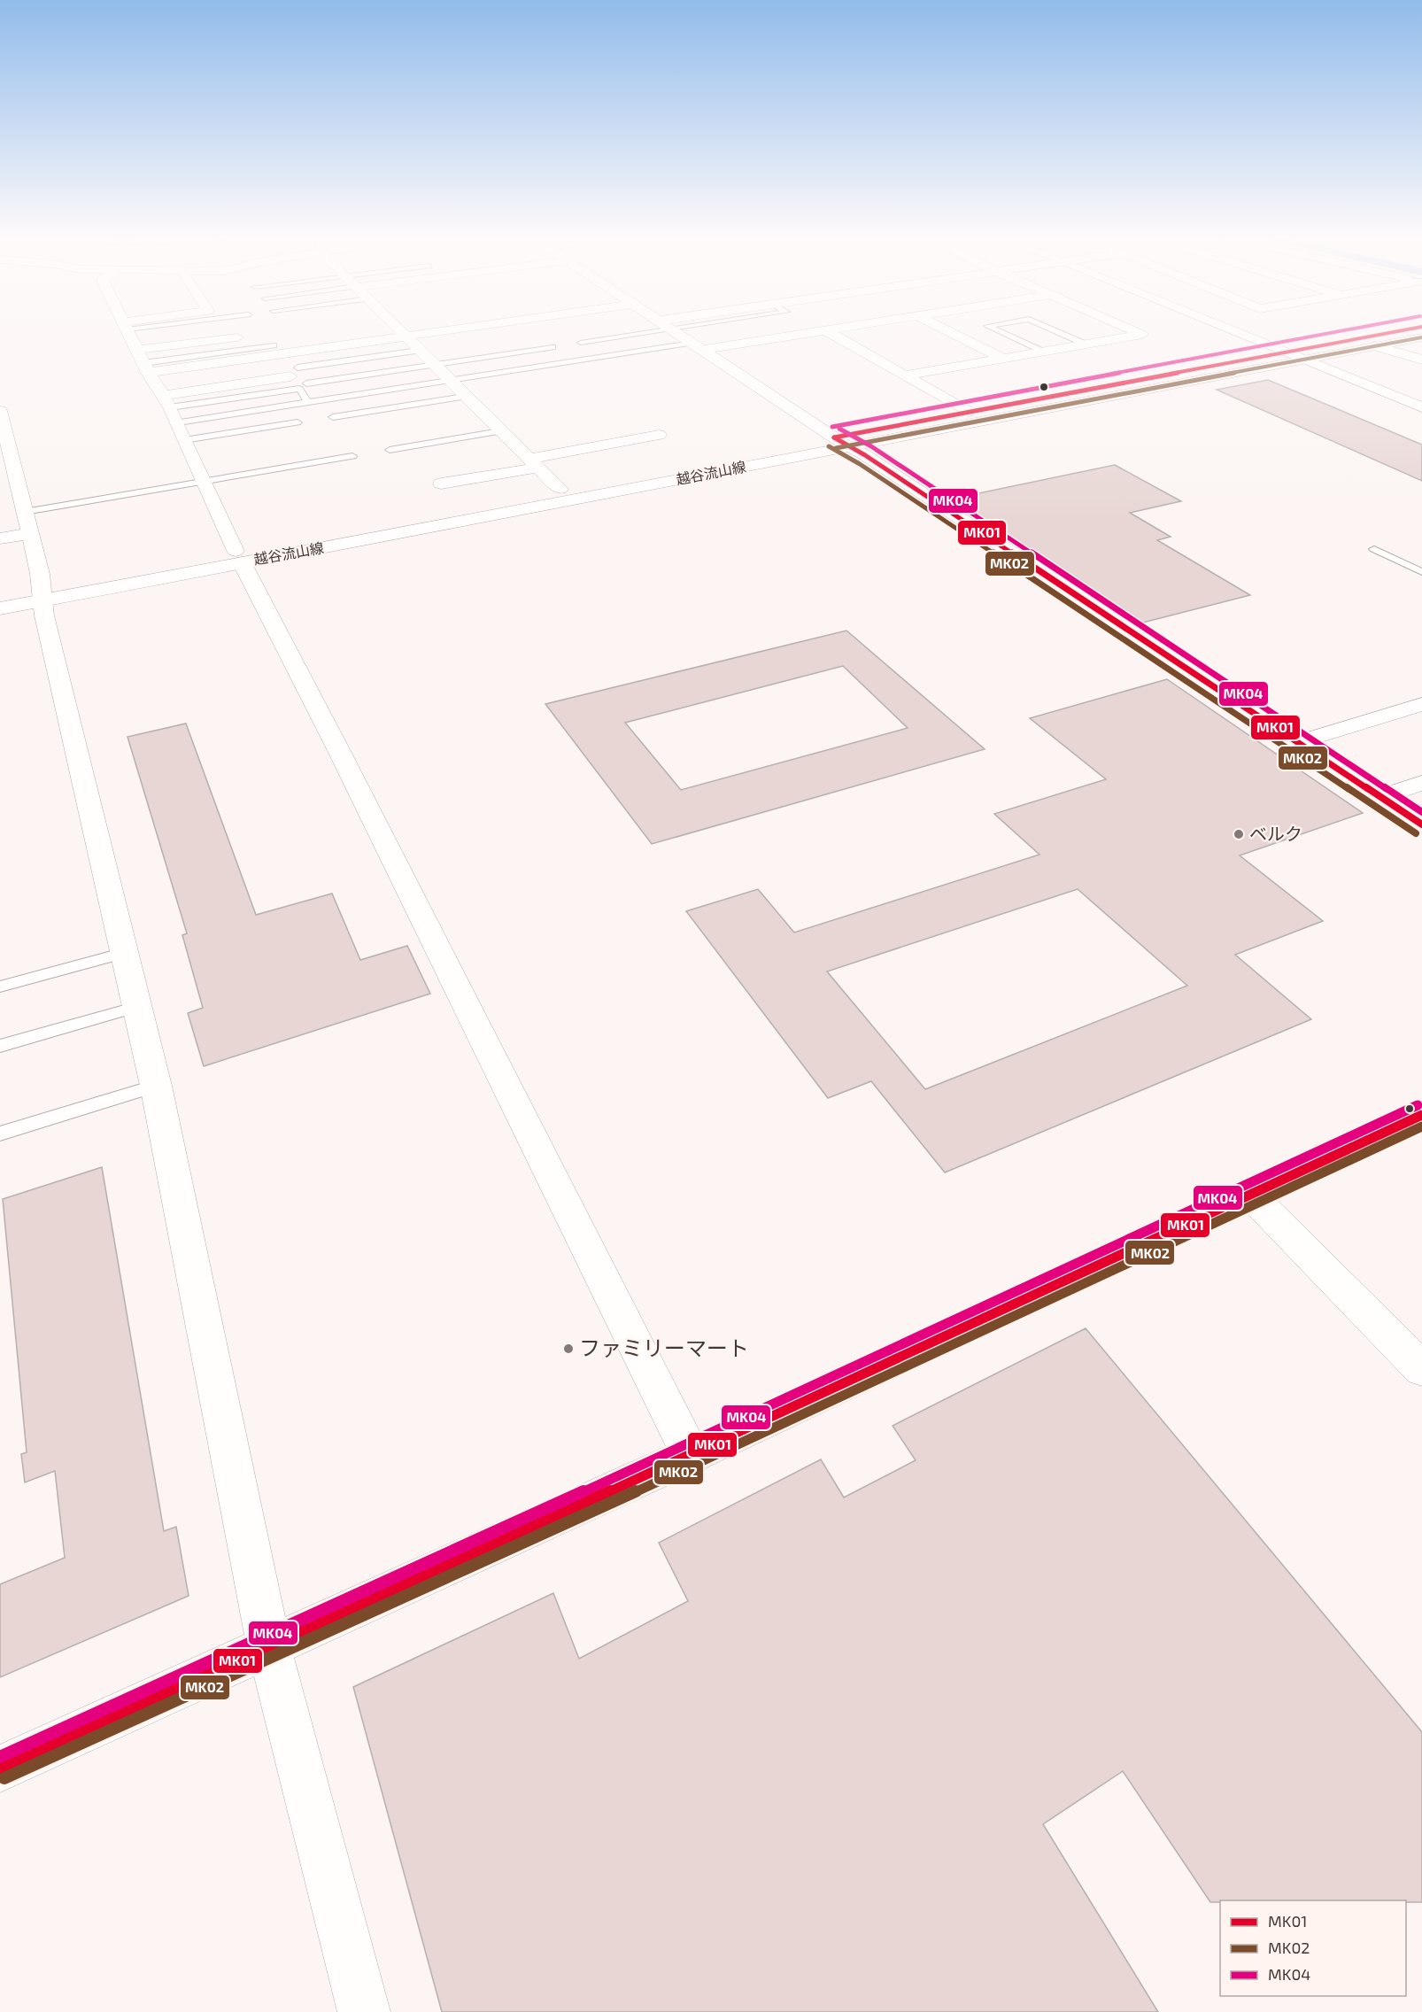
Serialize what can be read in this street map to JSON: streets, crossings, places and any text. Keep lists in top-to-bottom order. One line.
{"streets":{"street":["越谷流山線"]},"places":["ベルク","ファミリーマート"],"lines":["transit line MK01","transit line MK04","transit line MK02"],"legend":["MK01","MK02","MK04"]}
